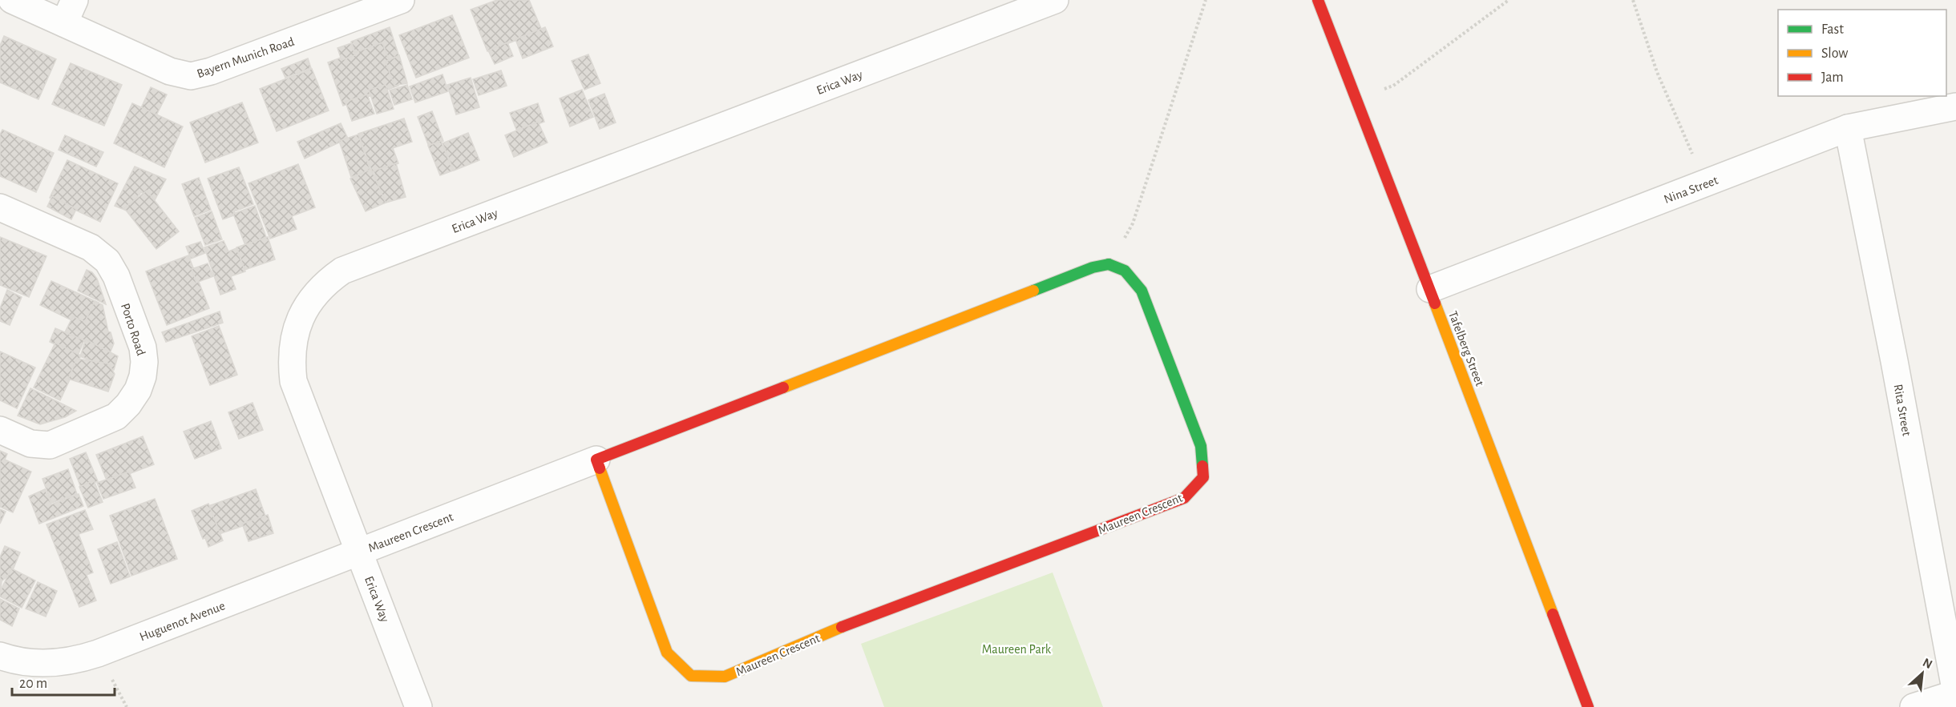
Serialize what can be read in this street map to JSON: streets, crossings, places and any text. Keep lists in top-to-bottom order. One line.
{"streets":{"street":["Bayern Munich Road","Erica Way","Nina Street","Porto Road","Tafelberg Street","Rita Street","Maureen Crescent","Huguenot Avenue"]},"crossings":[["Erica Way","Maureen Crescent"],["Erica Way","Huguenot Avenue"],["Nina Street","Tafelberg Street"],["Nina Street","Rita Street"],["Maureen Crescent","Huguenot Avenue"]],"parks":["Maureen Park"],"legend":["Fast","Slow","Jam"],"scale_bar":"20 m","north":"top right"}
